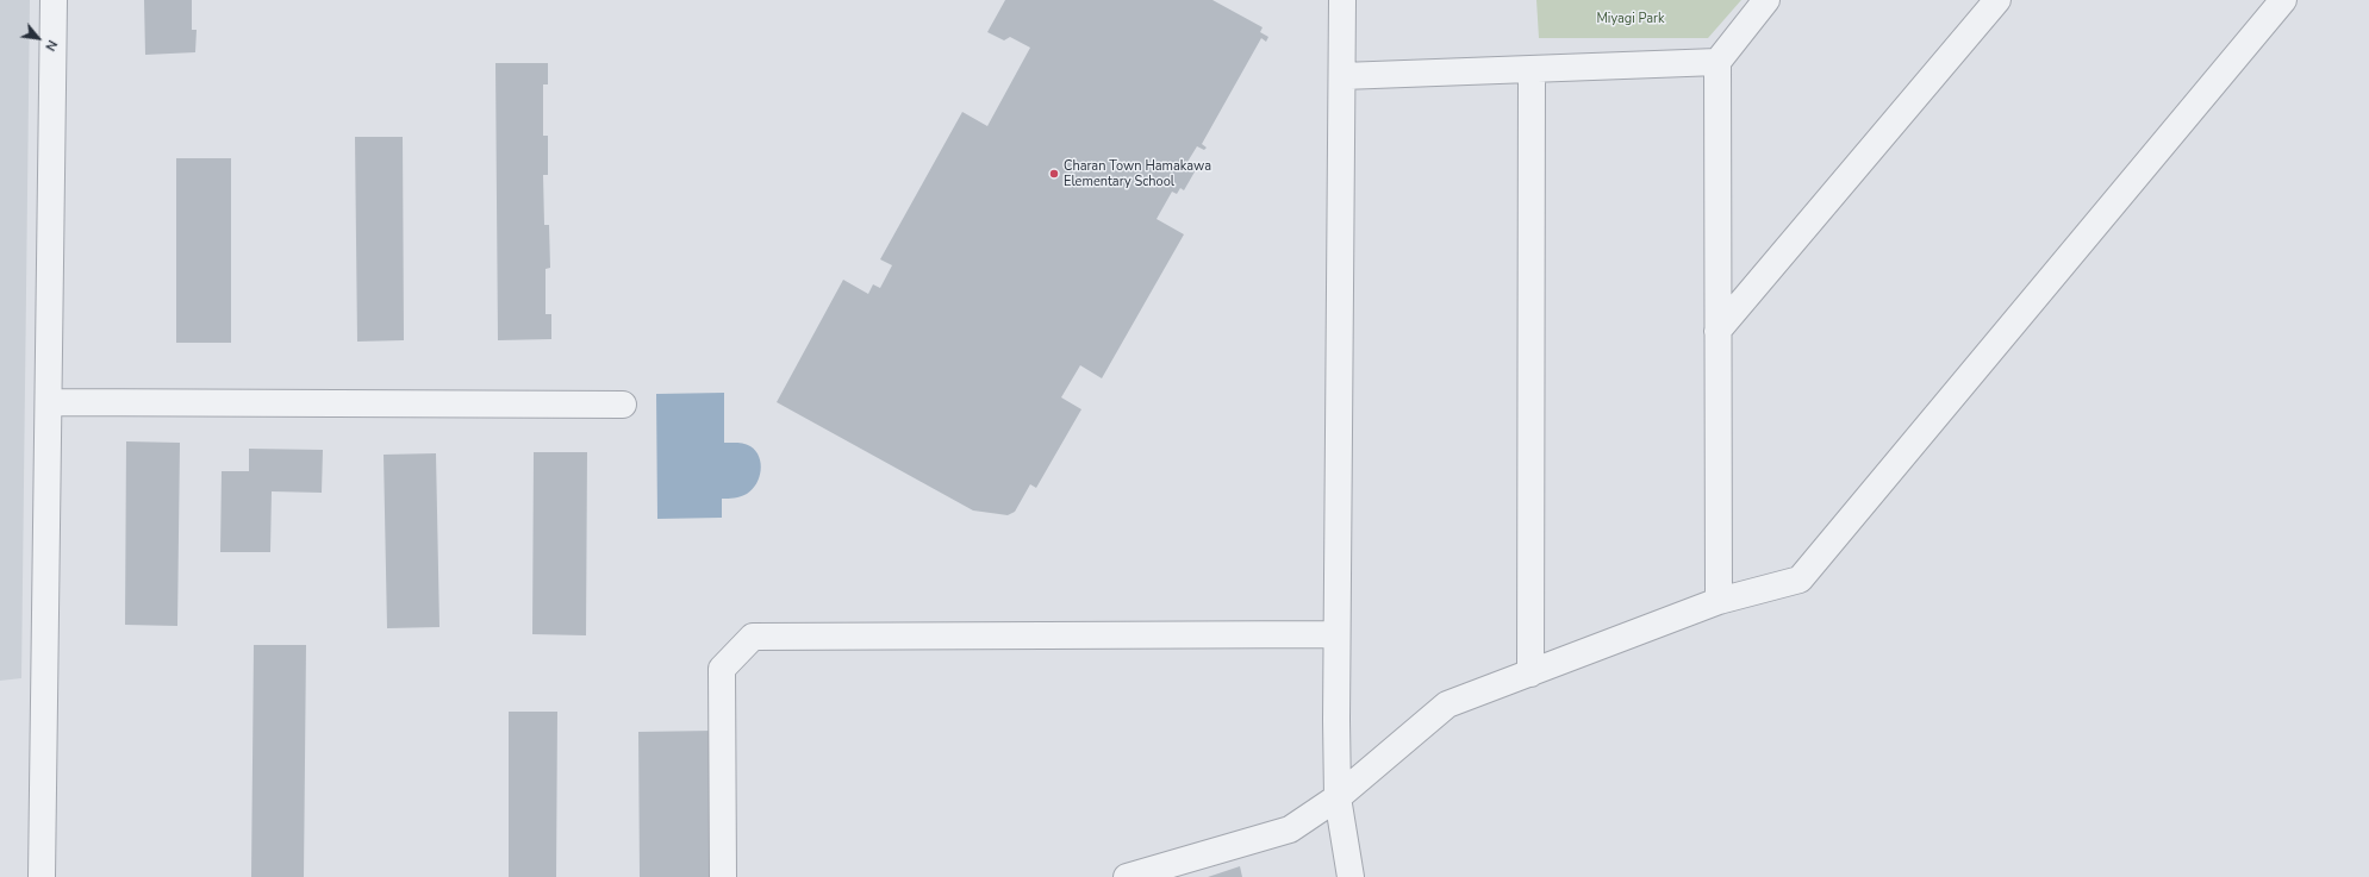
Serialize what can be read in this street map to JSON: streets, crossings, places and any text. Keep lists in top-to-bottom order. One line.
{"parks":["Miyagi Park"],"places":["Charan Town Hamakawa Elementary School"],"north":"bottom right"}
